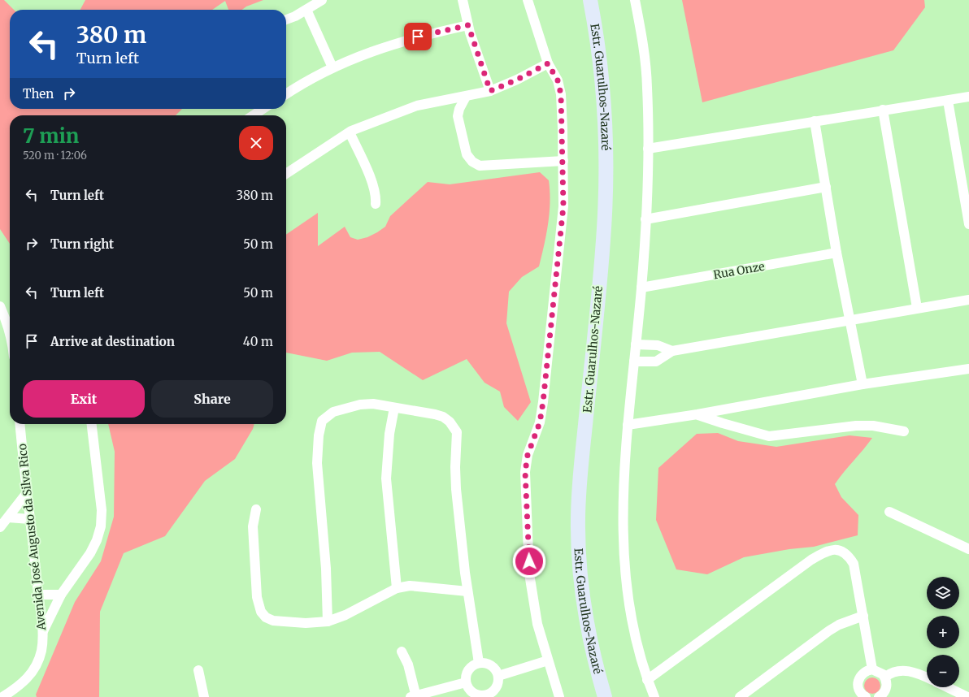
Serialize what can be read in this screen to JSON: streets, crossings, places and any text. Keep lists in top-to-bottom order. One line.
{"streets":{"main road":["Estr. Guarulhos-Nazaré"],"street":["Rua Onze","Avenida José Augusto da Silva Rico"]},"page":{"turn":["380 m","Turn left"],"then":"Then","heading":["7 min","520 m · 12:06"],"list":[{"name":"Turn left","value":"380 m"},{"name":"Turn right","value":"50 m"},{"name":"Turn left","value":"50 m"},{"name":"Arrive at destination","value":"40 m"}],"buttons":["Exit","Share"],"map_buttons":["+","−"]}}
